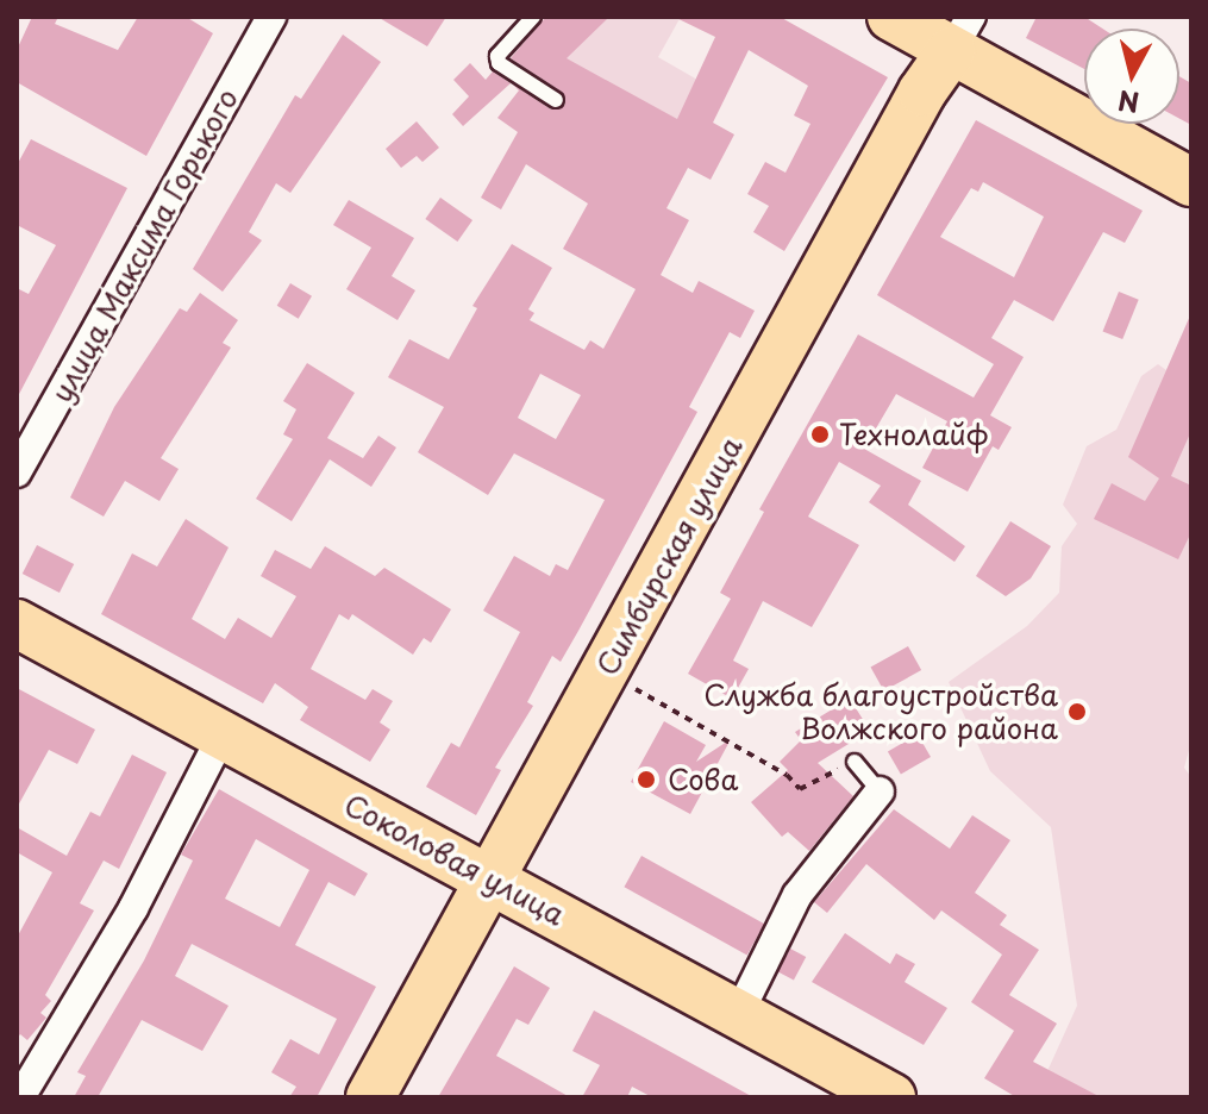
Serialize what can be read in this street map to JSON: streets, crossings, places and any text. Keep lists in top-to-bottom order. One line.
{"streets":{"main road":["Симбирская улица","Соколовая улица"],"street":["улица Максима Горького"]},"crossings":[["Симбирская улица","Соколовая улица"]],"places":["Технолайф","Служба благоустройства Волжского района","Сова"],"north":"bottom"}
